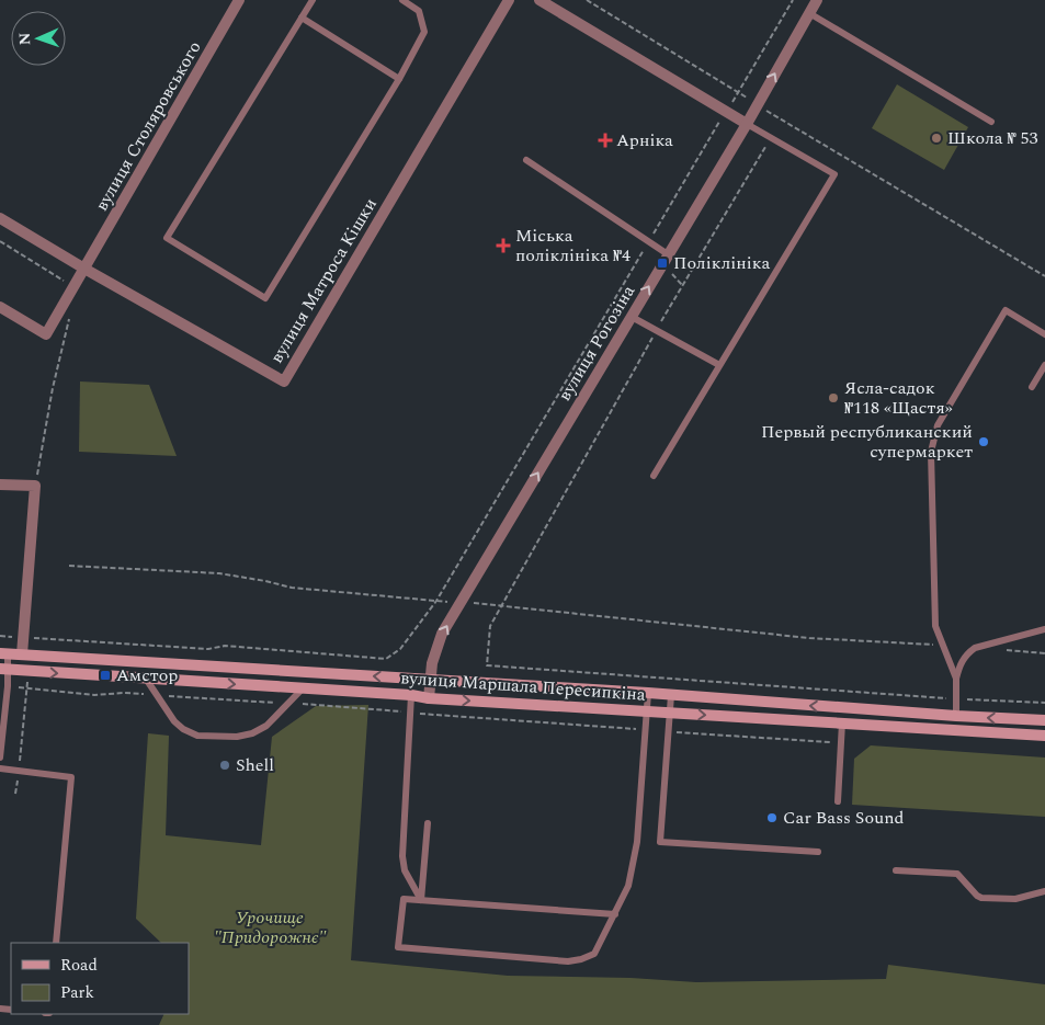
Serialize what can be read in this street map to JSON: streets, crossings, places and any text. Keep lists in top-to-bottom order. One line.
{"streets":{"main road":["вулиця Маршала Пересипкіна"],"street":["вулиця Столяровського","вулиця Матроса Кішки","вулиця Рогозіна"]},"crossings":[["вулиця Столяровського","вулиця Матроса Кішки"],["вулиця Рогозіна","вулиця Маршала Пересипкіна"]],"one_way":["вулиця Рогозіна"],"parks":["Урочище \"Придорожнє\""],"places":{"other":["Школа № 53","Ясла-садок №118 «Щастя»","Первый республиканский супермаркет","Shell","Car Bass Sound"],"health":["Арніка","Міська поліклініка №4"],"transit":["Поліклініка","Амстор"]},"legend":["Road","Park"],"north":"left"}
